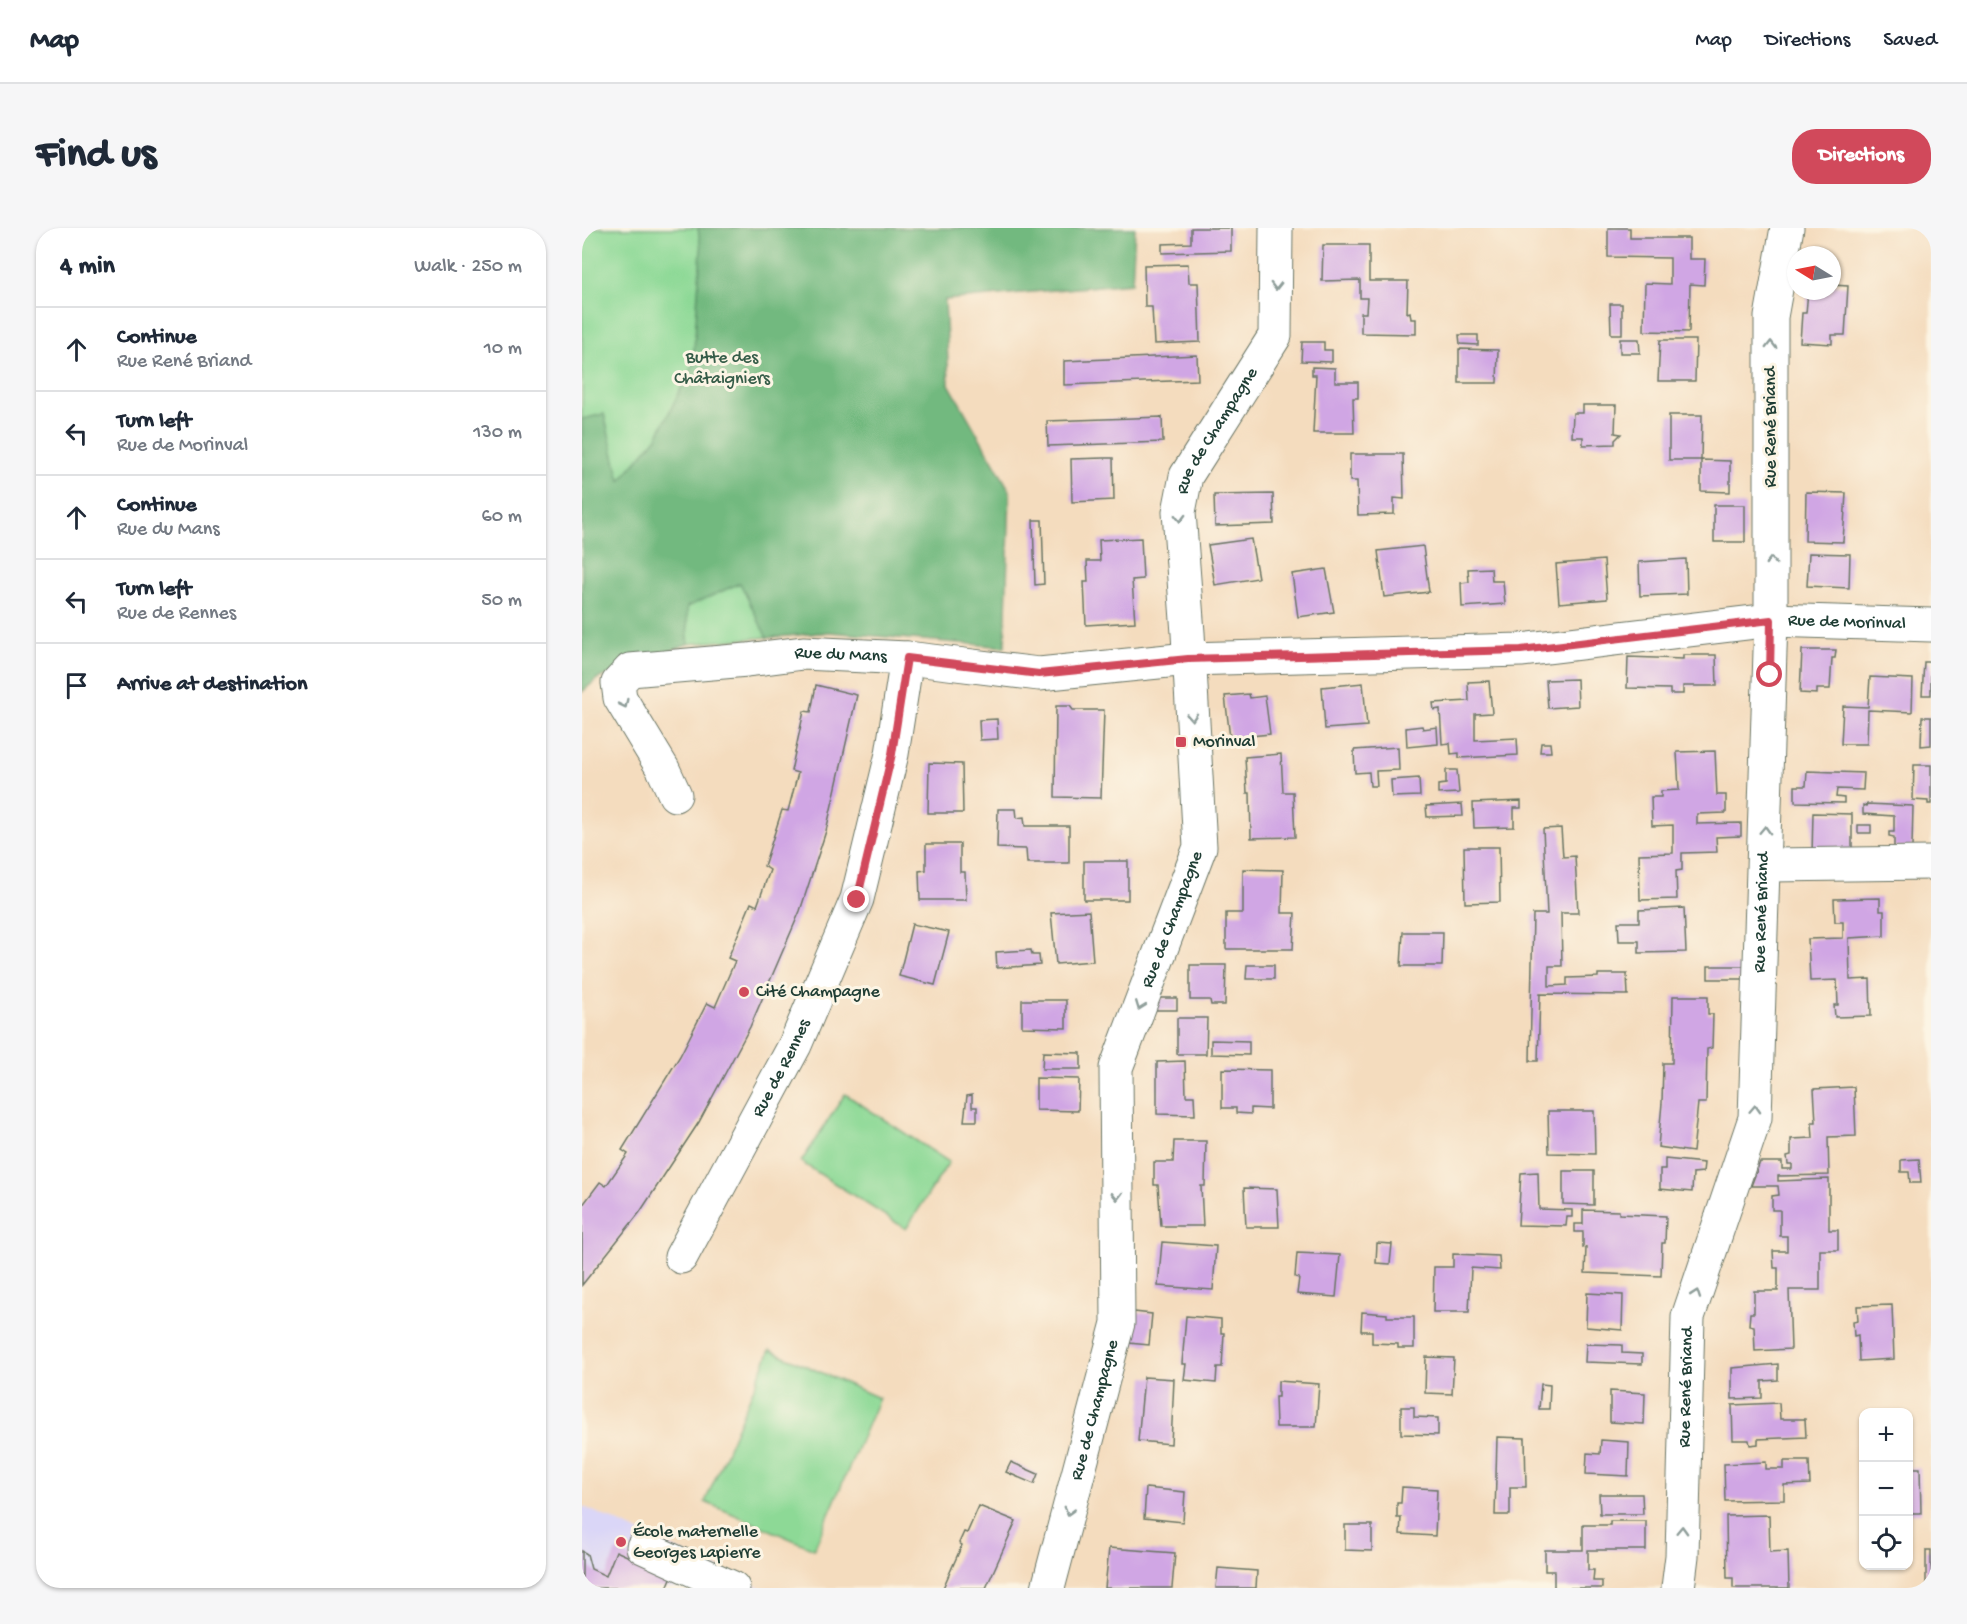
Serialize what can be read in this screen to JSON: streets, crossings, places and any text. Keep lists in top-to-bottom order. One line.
{"streets":{"street":["Rue René Briand","Rue de Champagne","Rue de Morinval","Rue du Mans","Rue de Rennes"]},"crossings":[["Rue René Briand","Rue de Morinval"],["Rue de Champagne","Rue de Morinval"],["Rue de Champagne","Rue du Mans"],["Rue de Morinval","Rue du Mans"],["Rue du Mans","Rue de Rennes"]],"one_way":["Rue René Briand","Rue de Champagne"],"parks":["Butte des Châtaigniers"],"places":{"transit":["Morinval"],"other":["Cité Champagne","École maternelle Georges Lapierre"]},"north":"left","page":{"header":"Map","nav":["Map","Directions","Saved"],"buttons":"Directions","title":"Find us","heading":["4 min","Walk · 250 m"],"list":[["Continue","Rue René Briand","10 m"],["Turn left","Rue de Morinval","130 m"],["Continue","Rue du Mans","60 m"],["Turn left","Rue de Rennes","50 m"],"Arrive at destination"],"map_buttons":["+","−"]}}
